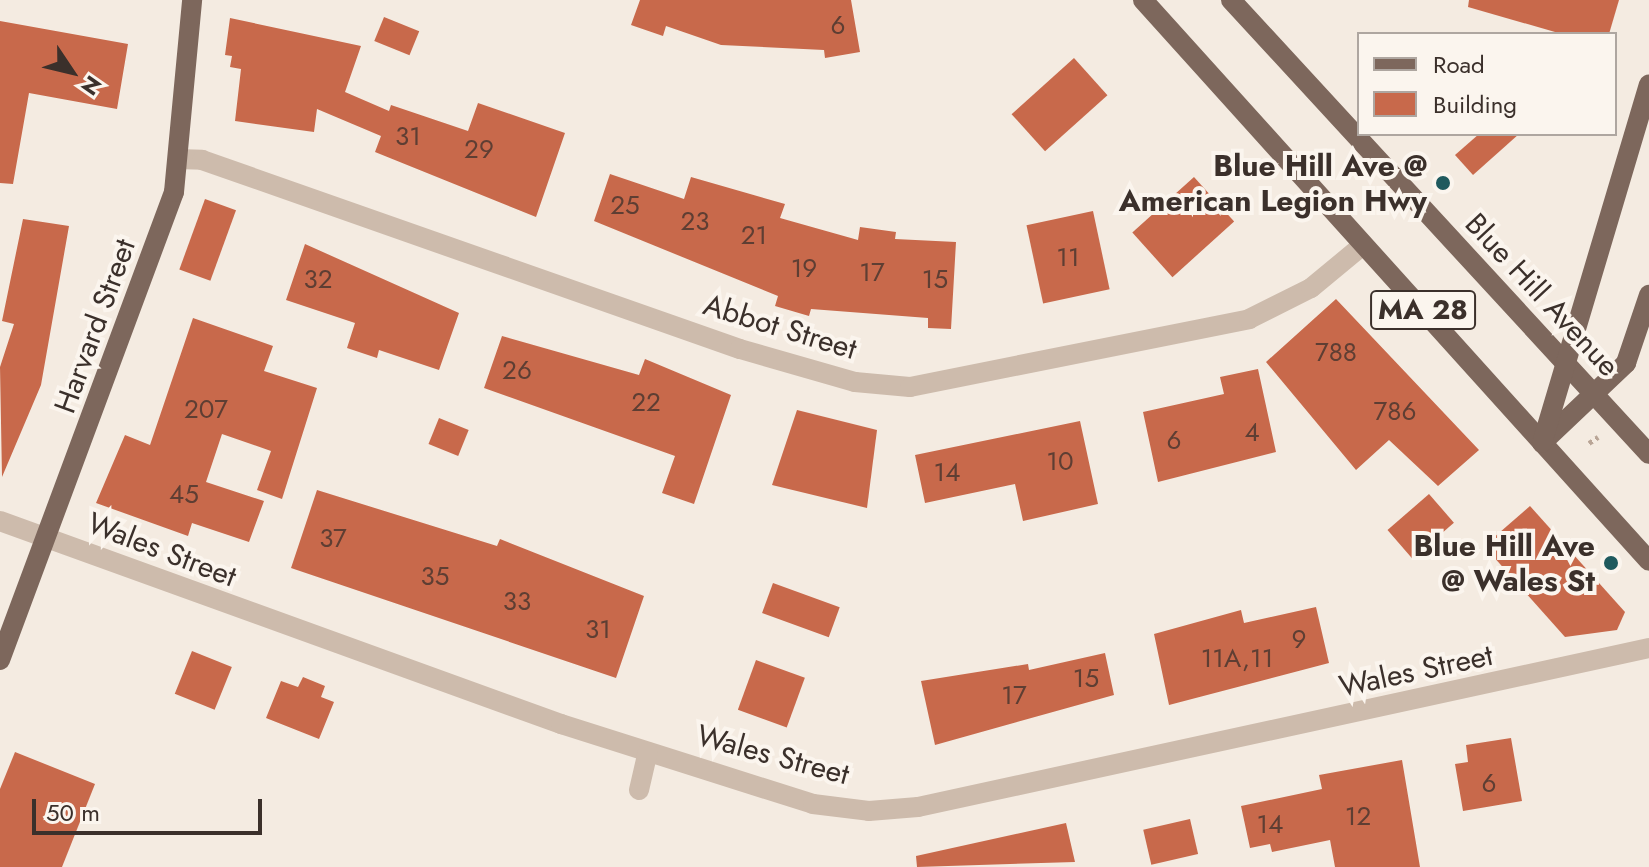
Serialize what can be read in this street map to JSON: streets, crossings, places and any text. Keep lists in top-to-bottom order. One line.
{"streets":{"main road":["Blue Hill Avenue","MA 28","Harvard Street"],"street":["Abbot Street","Wales Street"]},"crossings":[["MA 28","Abbot Street"],["Harvard Street","Abbot Street"],["Harvard Street","Wales Street"]],"places":["Blue Hill Ave @ American Legion Hwy","Blue Hill Ave @ Wales St"],"house_numbers":["6","31","29","25","23","21","11","19","17","32","15","788","26","22","207","786","4","6","10","14","45","37","35","33","31","9","11A,11","15","17","6","12","14"],"legend":["Road","Building"],"scale_bar":"50 m","north":"bottom right"}
